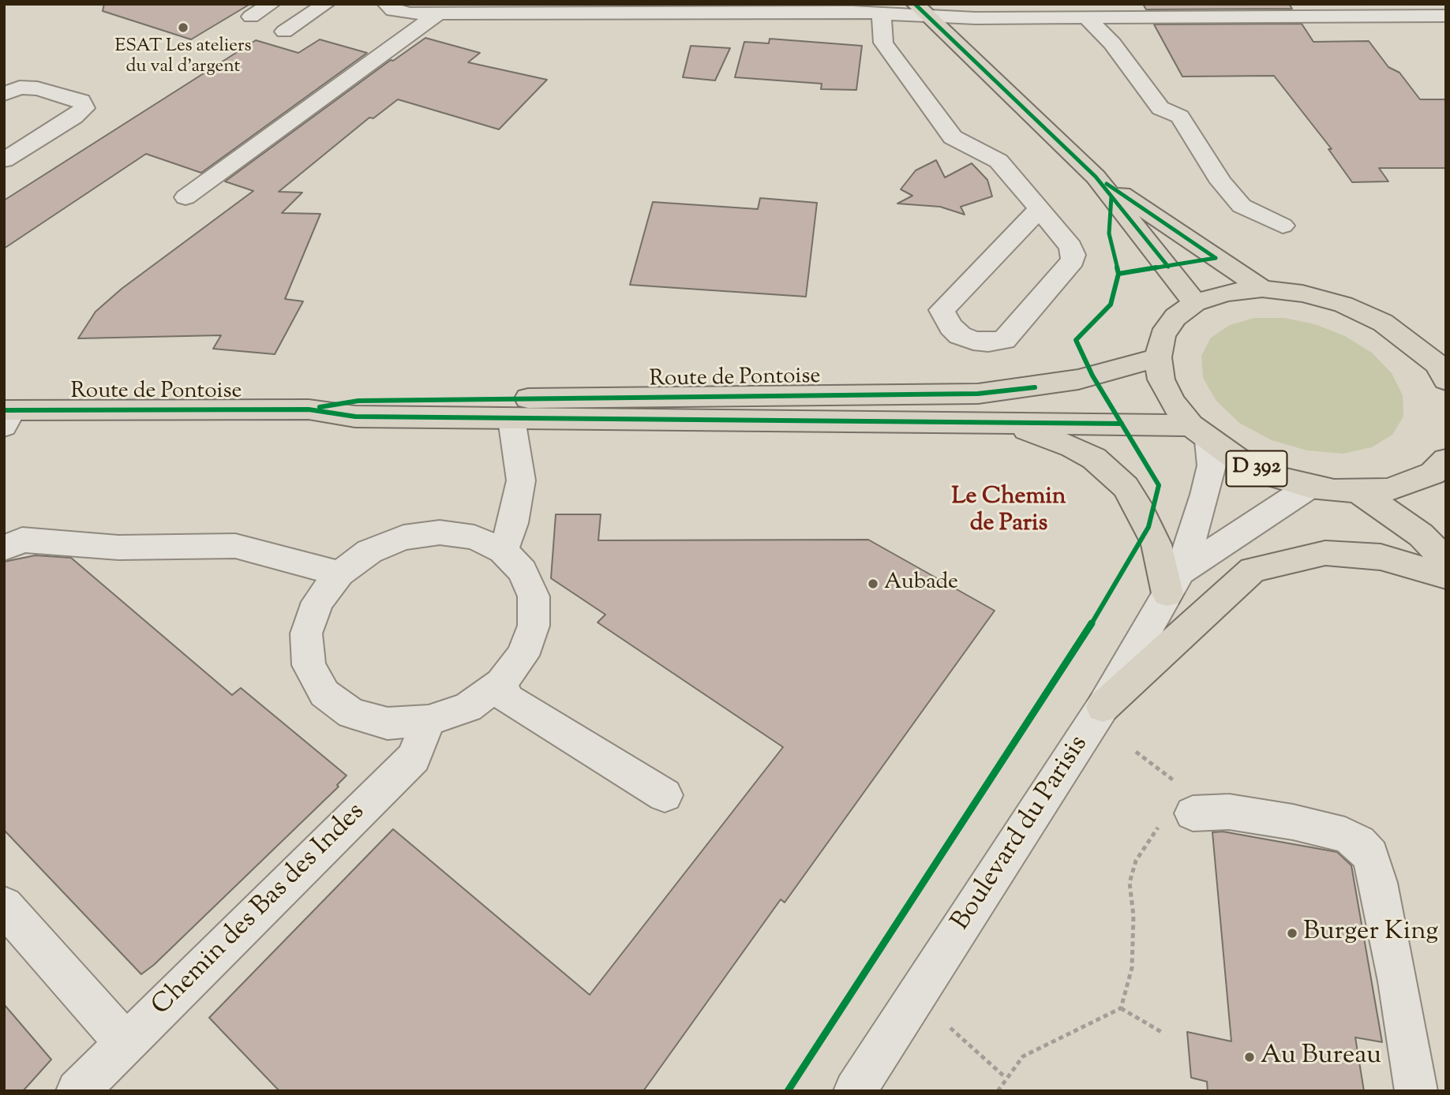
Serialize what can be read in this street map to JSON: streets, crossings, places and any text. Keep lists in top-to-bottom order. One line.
{"streets":{"main road":["Route de Pontoise","D 392"],"street":["Boulevard du Parisis","Chemin des Bas des Indes"]},"crossings":[["Route de Pontoise","D 392"],["Route de Pontoise","Boulevard du Parisis"],["D 392","Boulevard du Parisis"]],"districts":["Le Chemin de Paris"],"places":["ESAT Les ateliers du val d'argent","Aubade","Burger King","Au Bureau"]}
